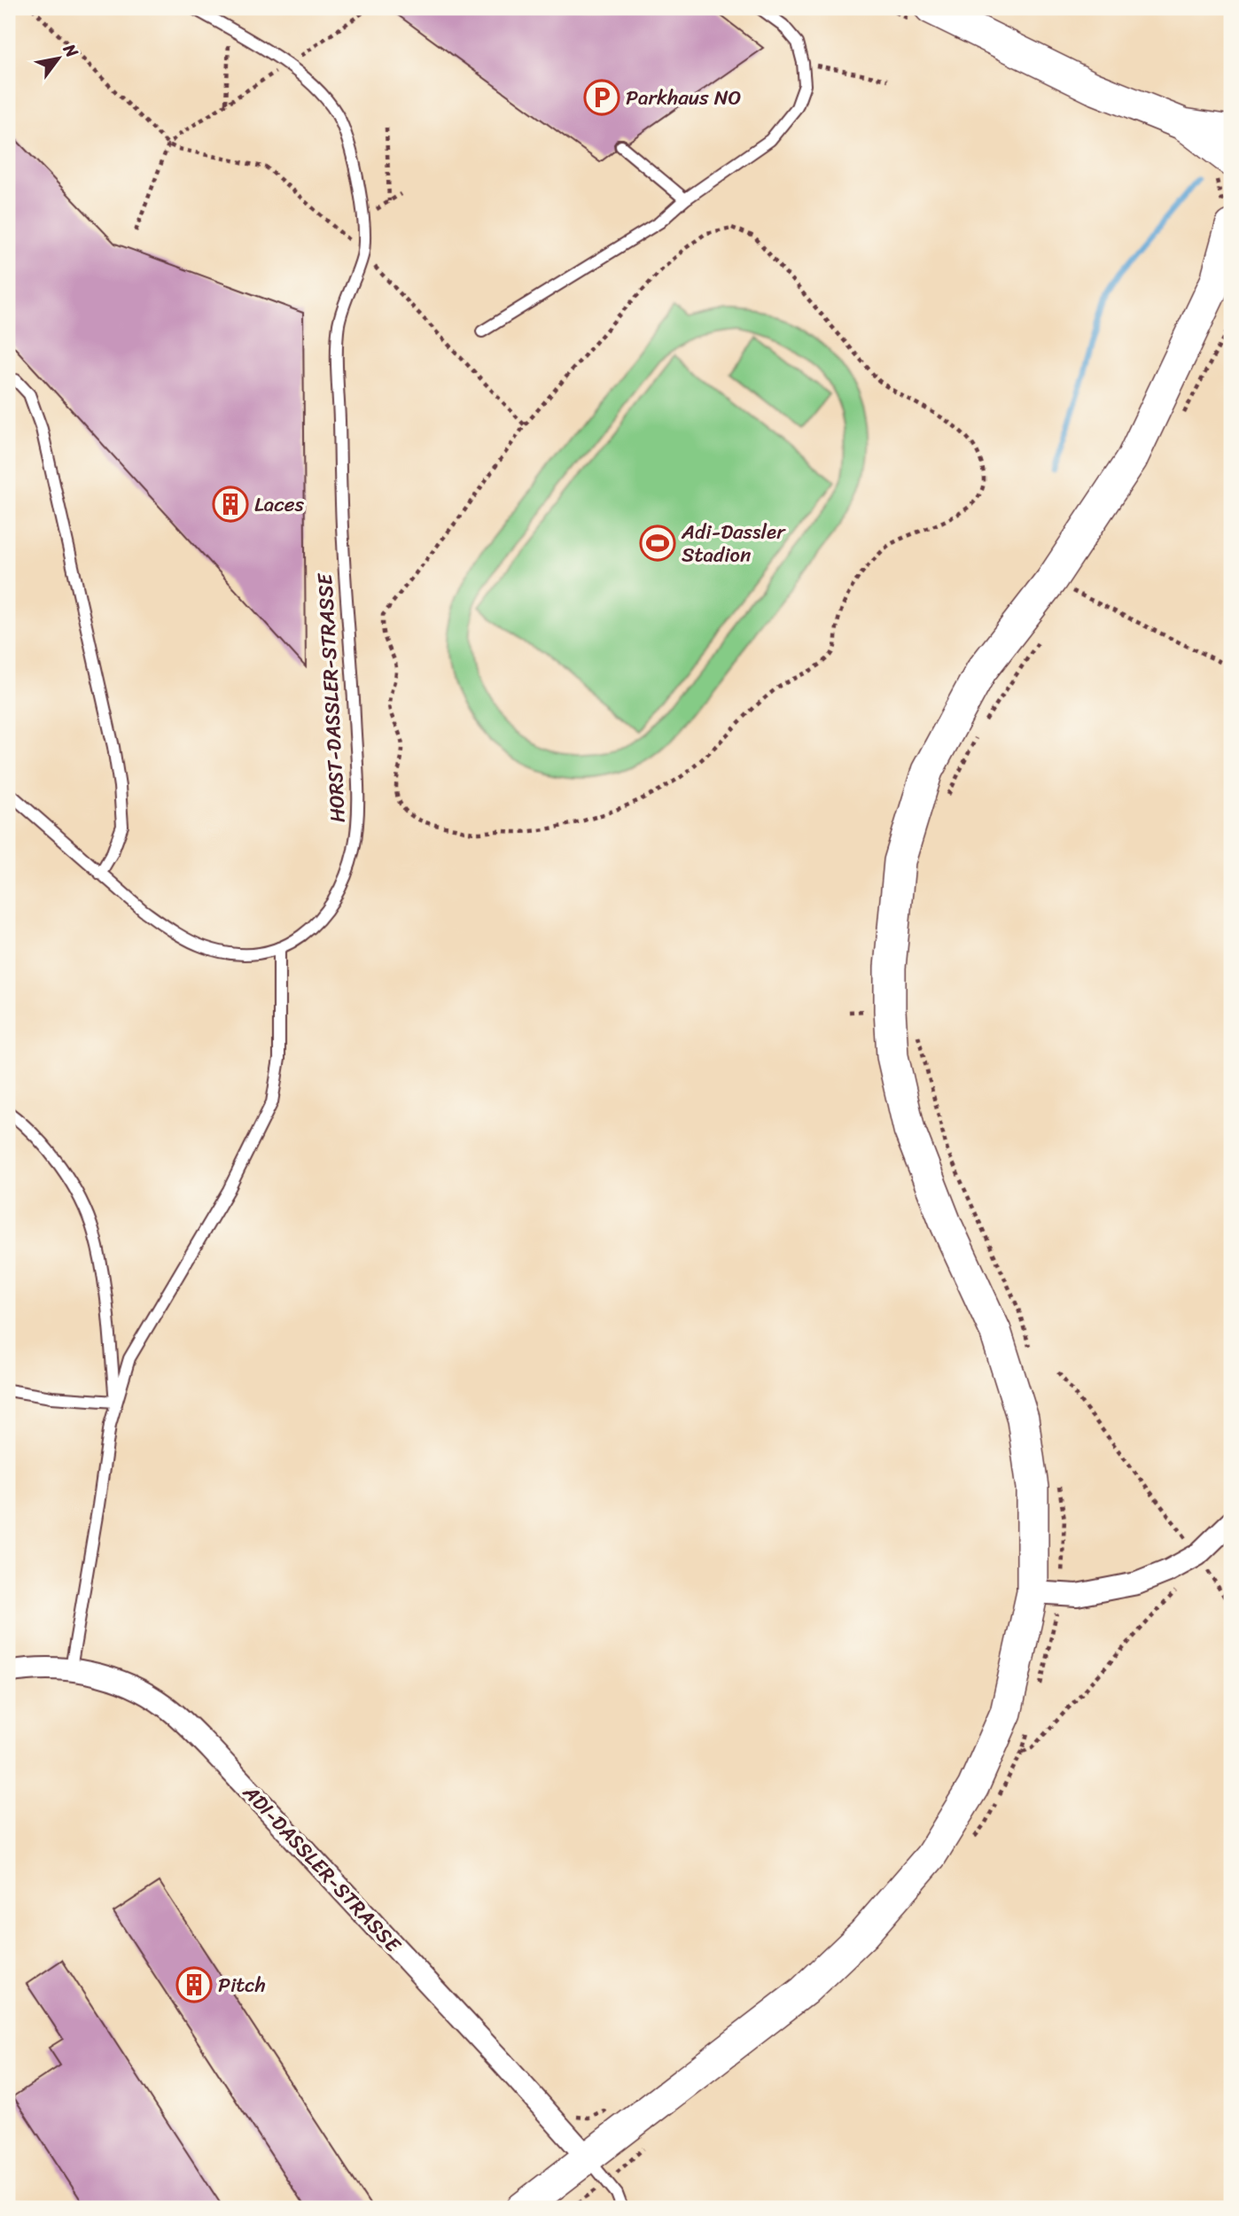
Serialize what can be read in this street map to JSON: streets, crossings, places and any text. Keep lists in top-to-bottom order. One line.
{"streets":{"street":["ADI-DASSLER-STRASSE"],"lane":["HORST-DASSLER-STRASSE"]},"places":{"parking":["Parkhaus NO"],"building":["Laces","Pitch"],"sports":["Adi-Dassler Stadion"]},"north":"top right"}
